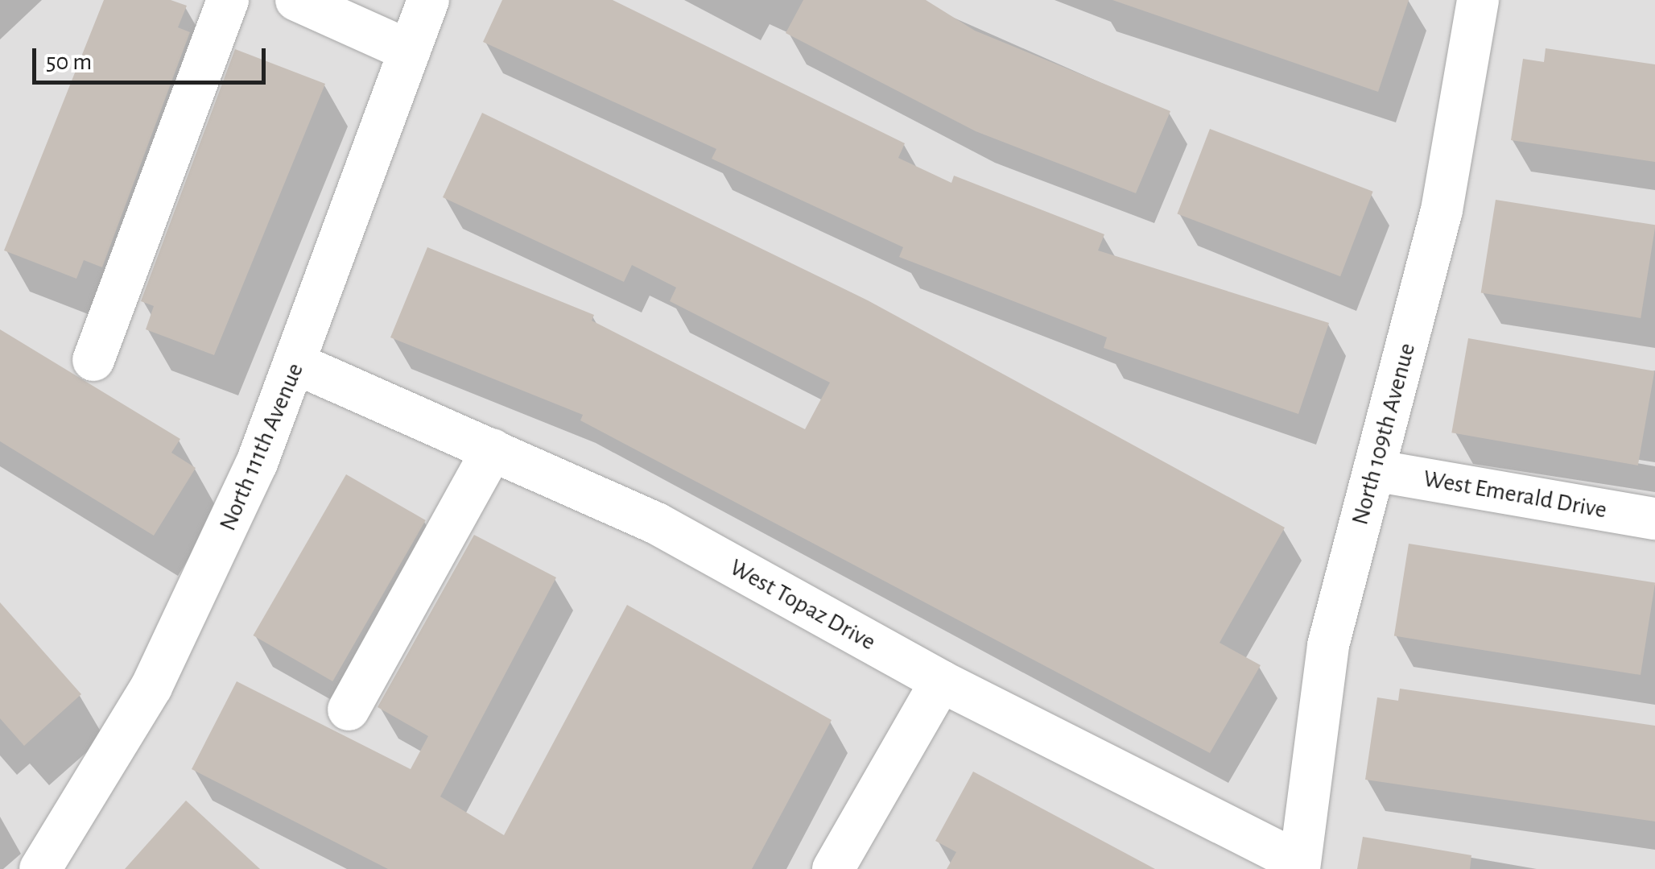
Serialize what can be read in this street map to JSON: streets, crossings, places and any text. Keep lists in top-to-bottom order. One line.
{"streets":{"street":["North 109th Avenue","North 111th Avenue","West Emerald Drive","West Topaz Drive"]},"crossings":[["North 109th Avenue","West Emerald Drive"],["North 109th Avenue","West Topaz Drive"],["North 111th Avenue","West Topaz Drive"]],"scale_bar":"50 m"}
